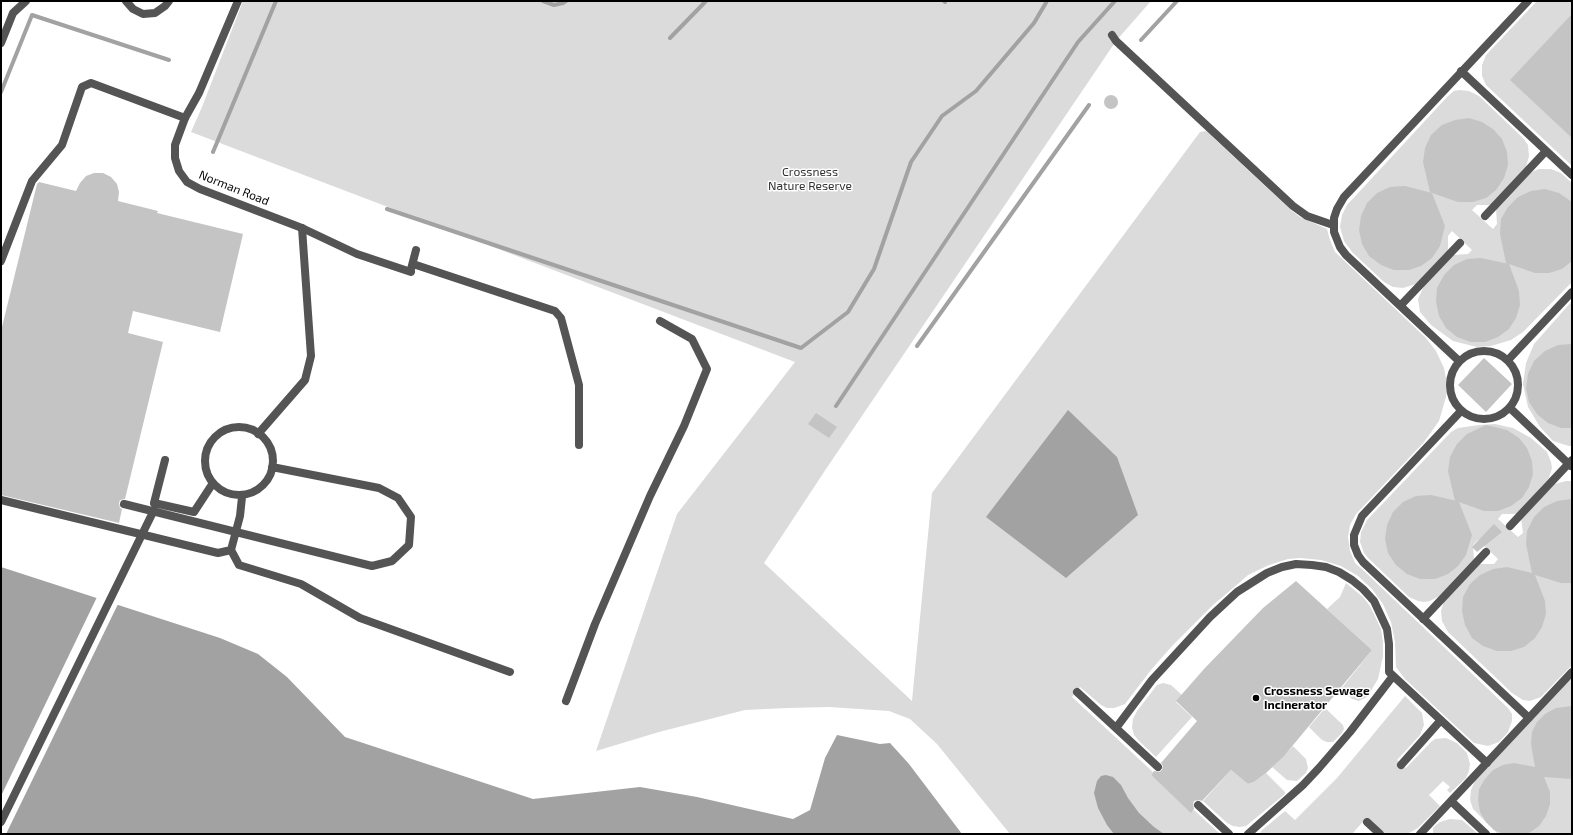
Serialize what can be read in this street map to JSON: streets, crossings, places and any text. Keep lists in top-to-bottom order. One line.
{"streets":{"street":["Norman Road"]},"parks":["Crossness Nature Reserve"],"places":["Crossness Sewage Incinerator"]}
